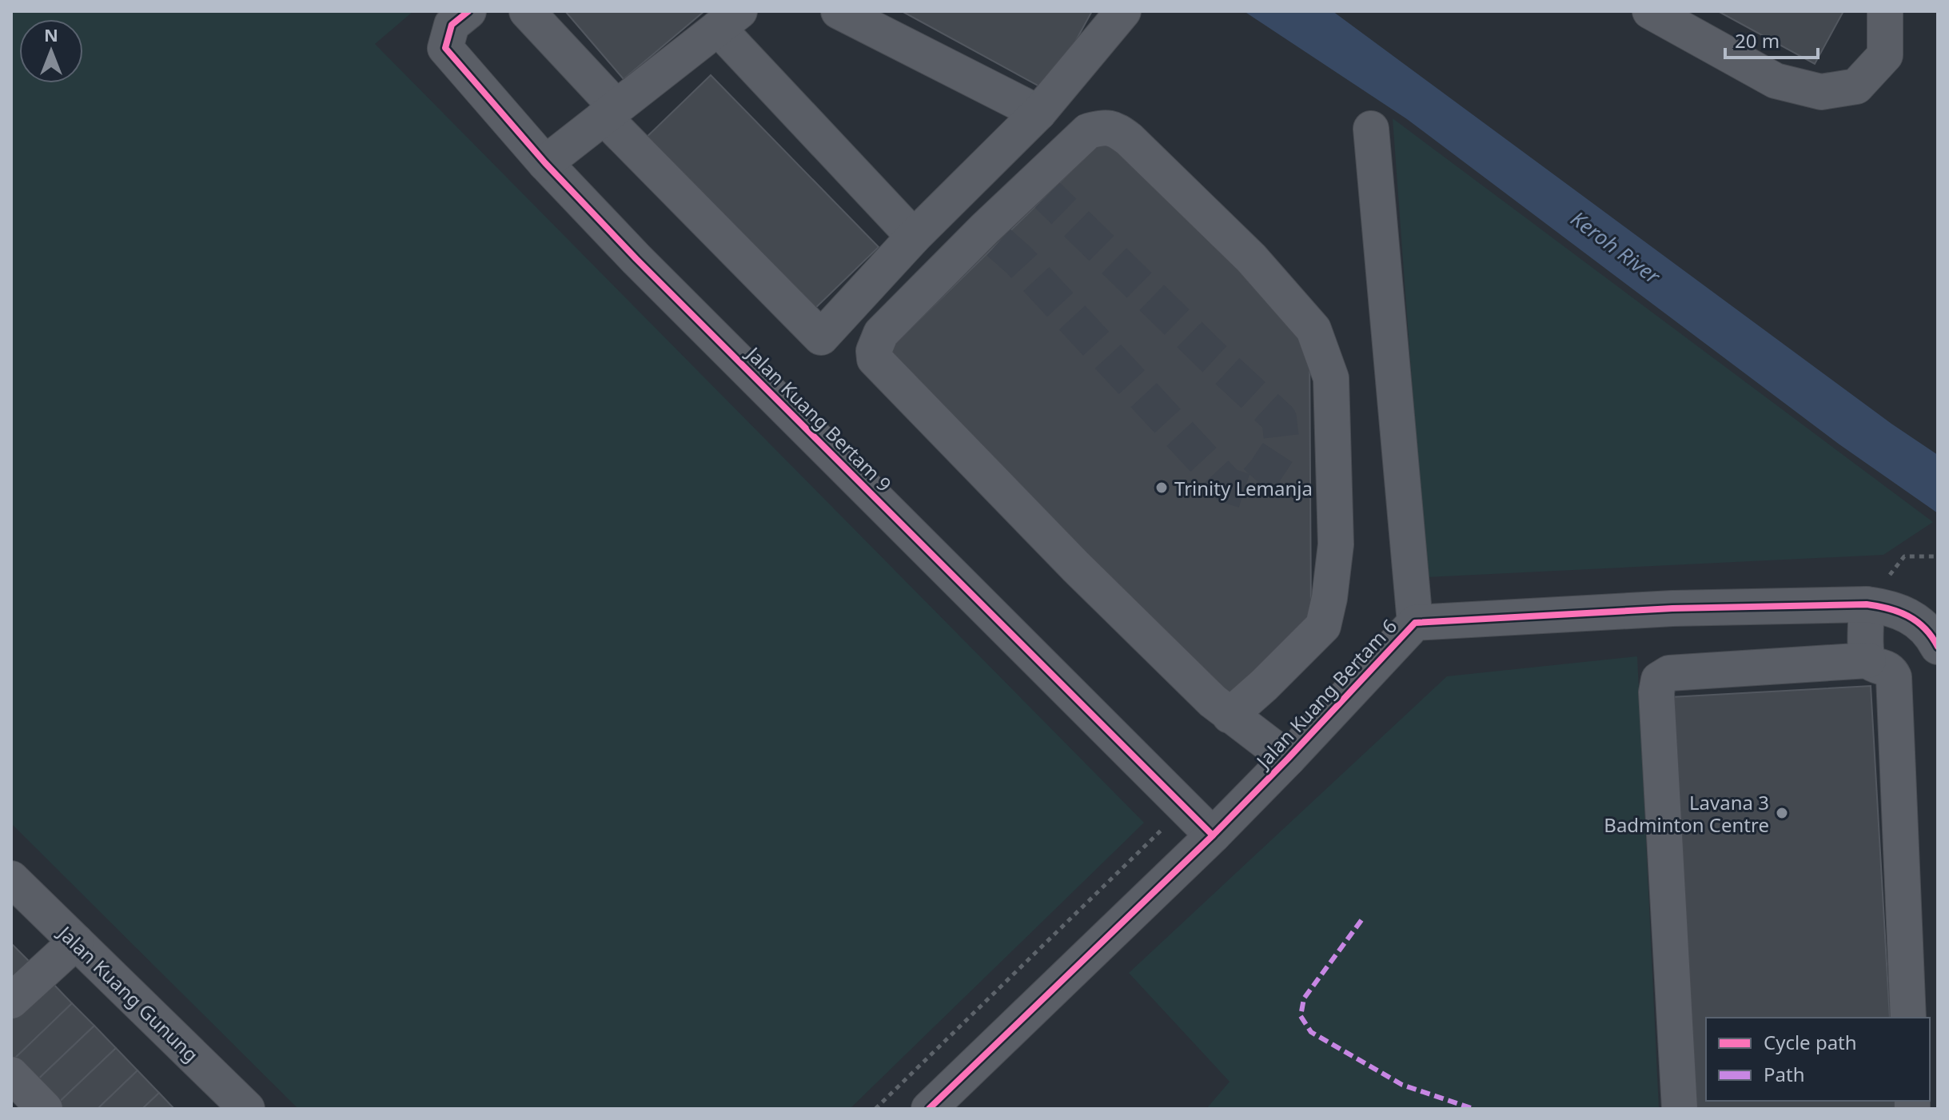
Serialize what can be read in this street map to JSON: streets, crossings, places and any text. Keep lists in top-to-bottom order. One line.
{"streets":{"street":["Jalan Kuang Bertam 9","Jalan Kuang Bertam 6","Jalan Kuang Gunung"]},"crossings":[["Jalan Kuang Bertam 9","Jalan Kuang Bertam 6"]],"water":["Keroh River"],"places":["Trinity Lemanja","Lavana 3 Badminton Centre"],"legend":["Cycle path","Path"],"scale_bar":"20 m","north":"top"}
